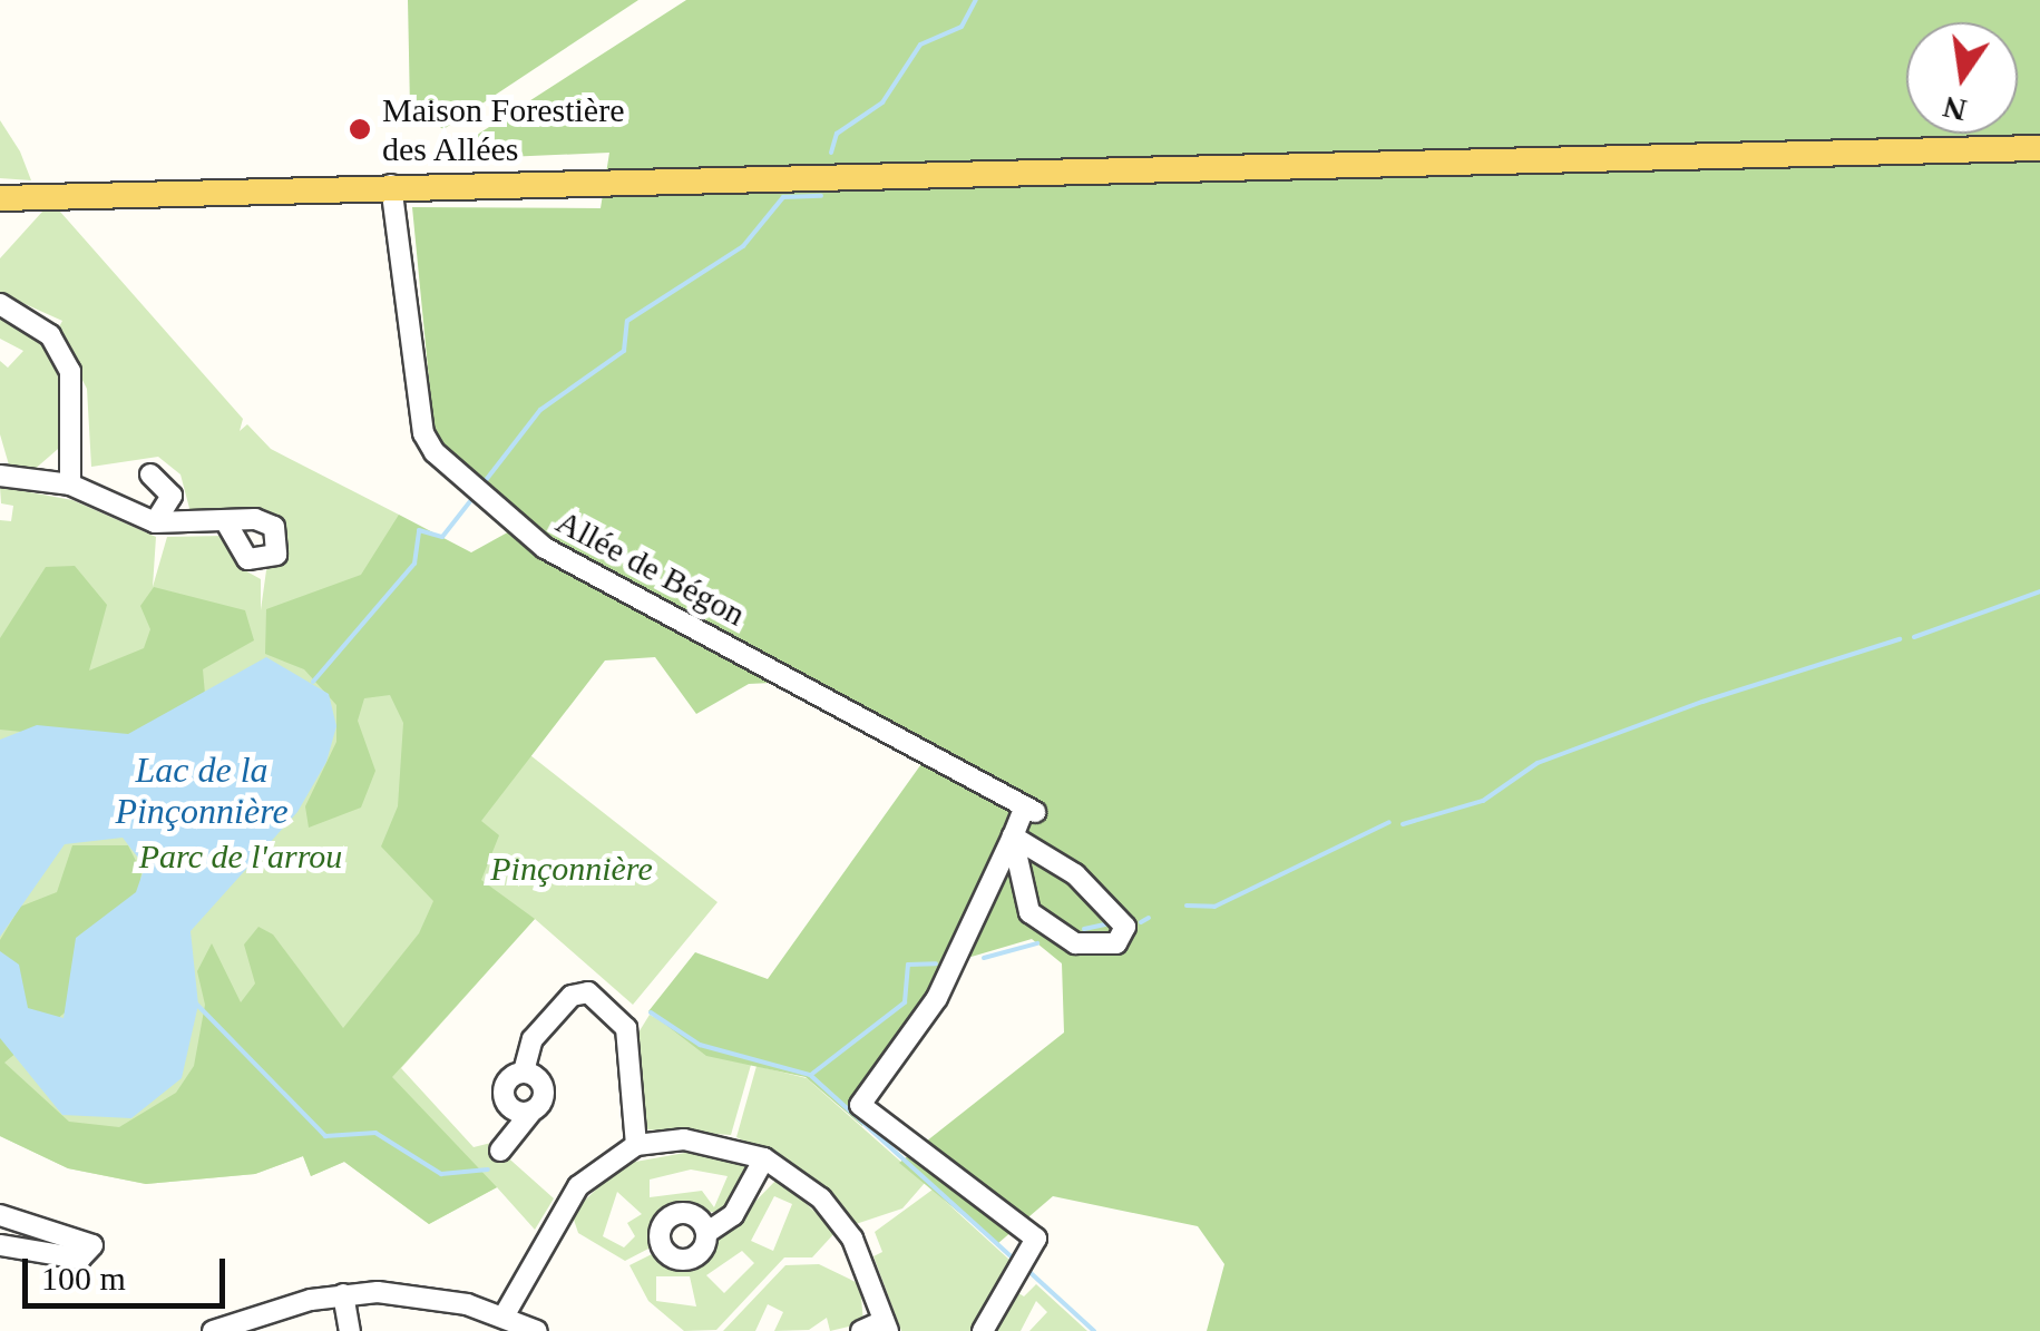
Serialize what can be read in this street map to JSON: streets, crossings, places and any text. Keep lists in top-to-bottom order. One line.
{"streets":{"street":["Allée de Bégon"]},"water":["Lac de la Pinçonnière"],"parks":["Parc de l'arrou","Pinçonnière"],"places":["Maison Forestière des Allées"],"scale_bar":"100 m","north":"bottom"}
